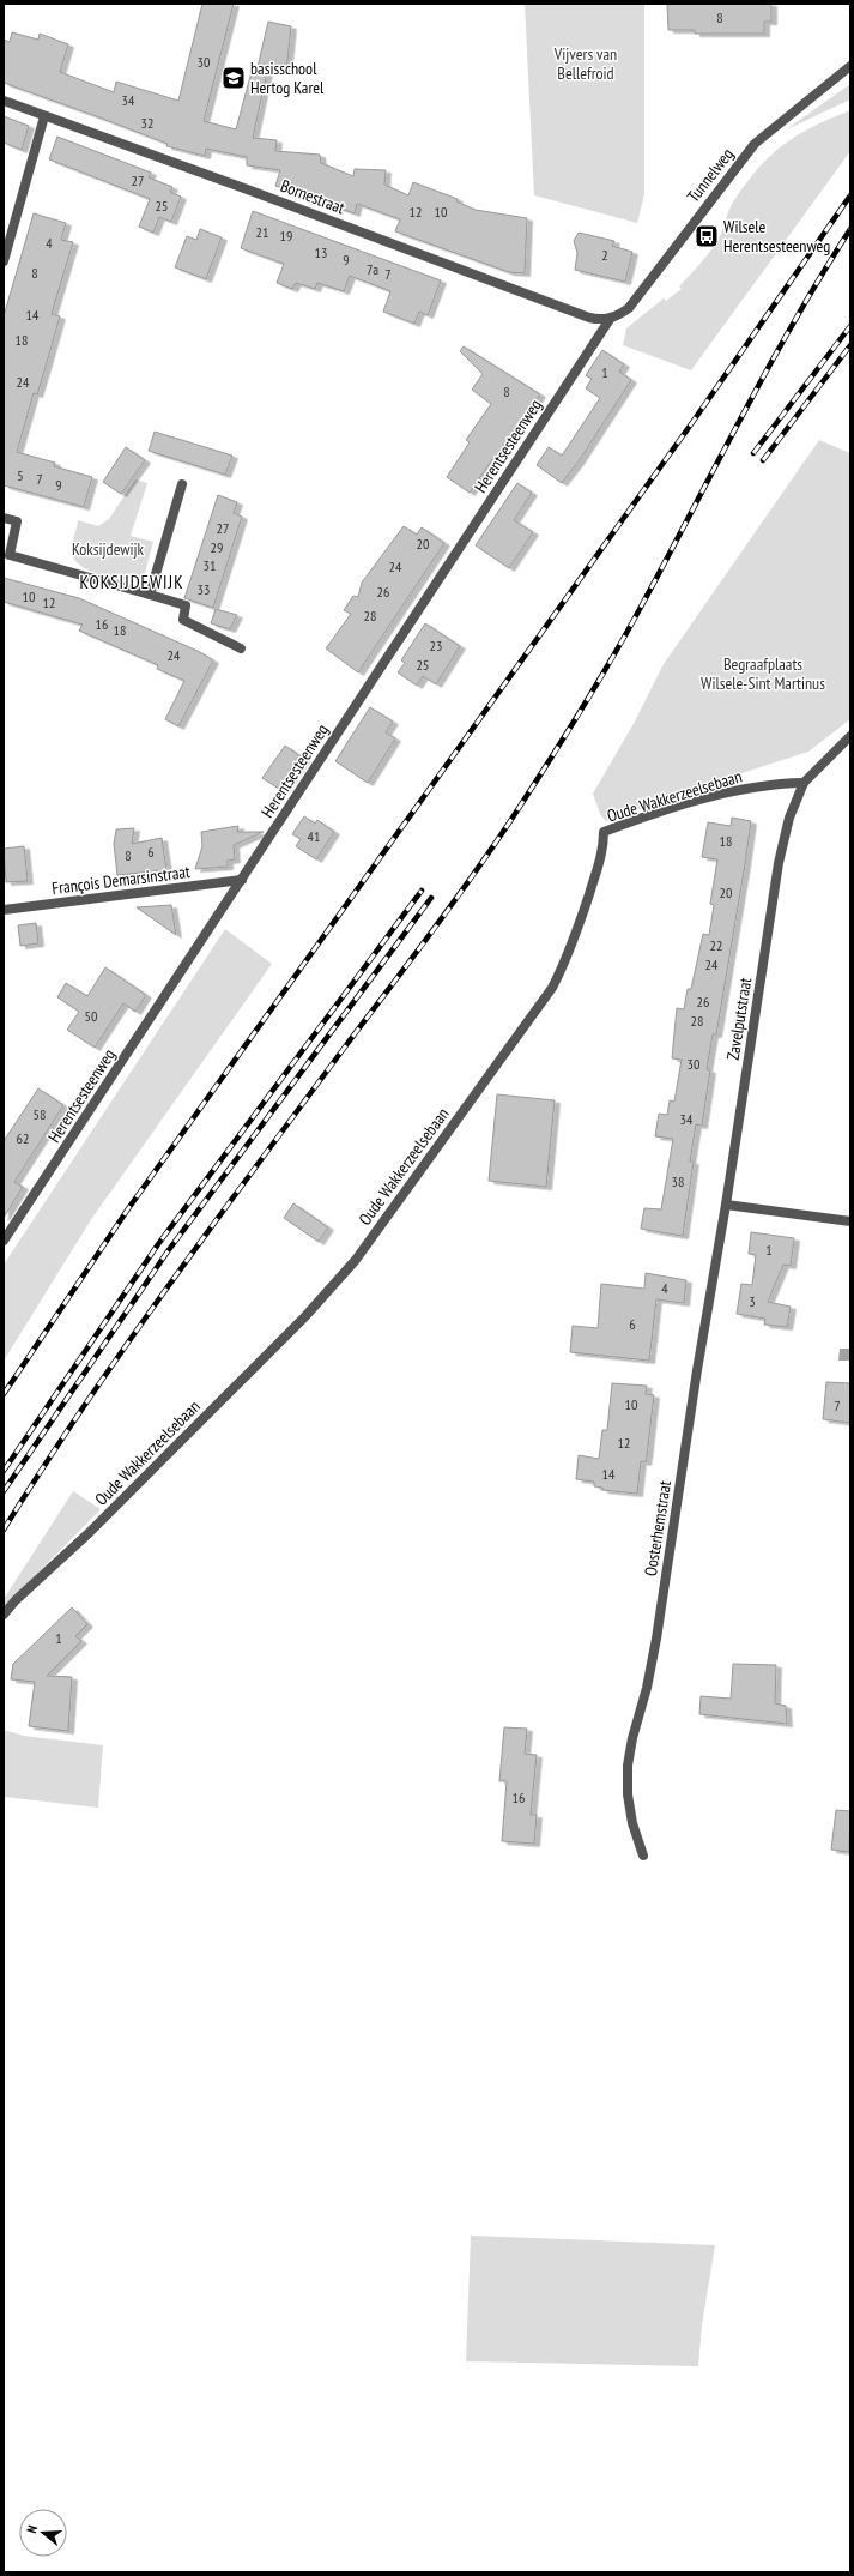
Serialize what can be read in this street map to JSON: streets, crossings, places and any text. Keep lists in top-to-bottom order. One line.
{"streets":{"street":["Tunnelweg","Bornestraat","Herentsesteenweg","Oude Wakkerzeelsebaan","François Demarsinstraat","Zavelputstraat","Oosterhemstraat"]},"crossings":[["Tunnelweg","Bornestraat"],["Tunnelweg","Herentsesteenweg"],["Bornestraat","Herentsesteenweg"],["Herentsesteenweg","François Demarsinstraat"],["Oude Wakkerzeelsebaan","Zavelputstraat"],["Zavelputstraat","Oosterhemstraat"]],"districts":["KOKSIJDEWIJK"],"parks":["Vijvers van Bellefroid","Koksijdewijk","Begraafplaats Wilsele-Sint Martinus"],"places":{"school or university":["basisschool Hertog Karel"],"bus stop":["Wilsele Herentsesteenweg"]},"house_numbers":["8","30","34","32","27","25","12","10","21","19","4","13","2","9","7a","8","7","14","18","1","24","8","5","7","9","27","20","29","31","24","33","26","10","12","28","16","18","23","24","25","41","18","6","8","20","22","24","26","50","28","30","58","34","62","38","1","4","3","6","10","7","12","14","1","16"],"north":"left"}
